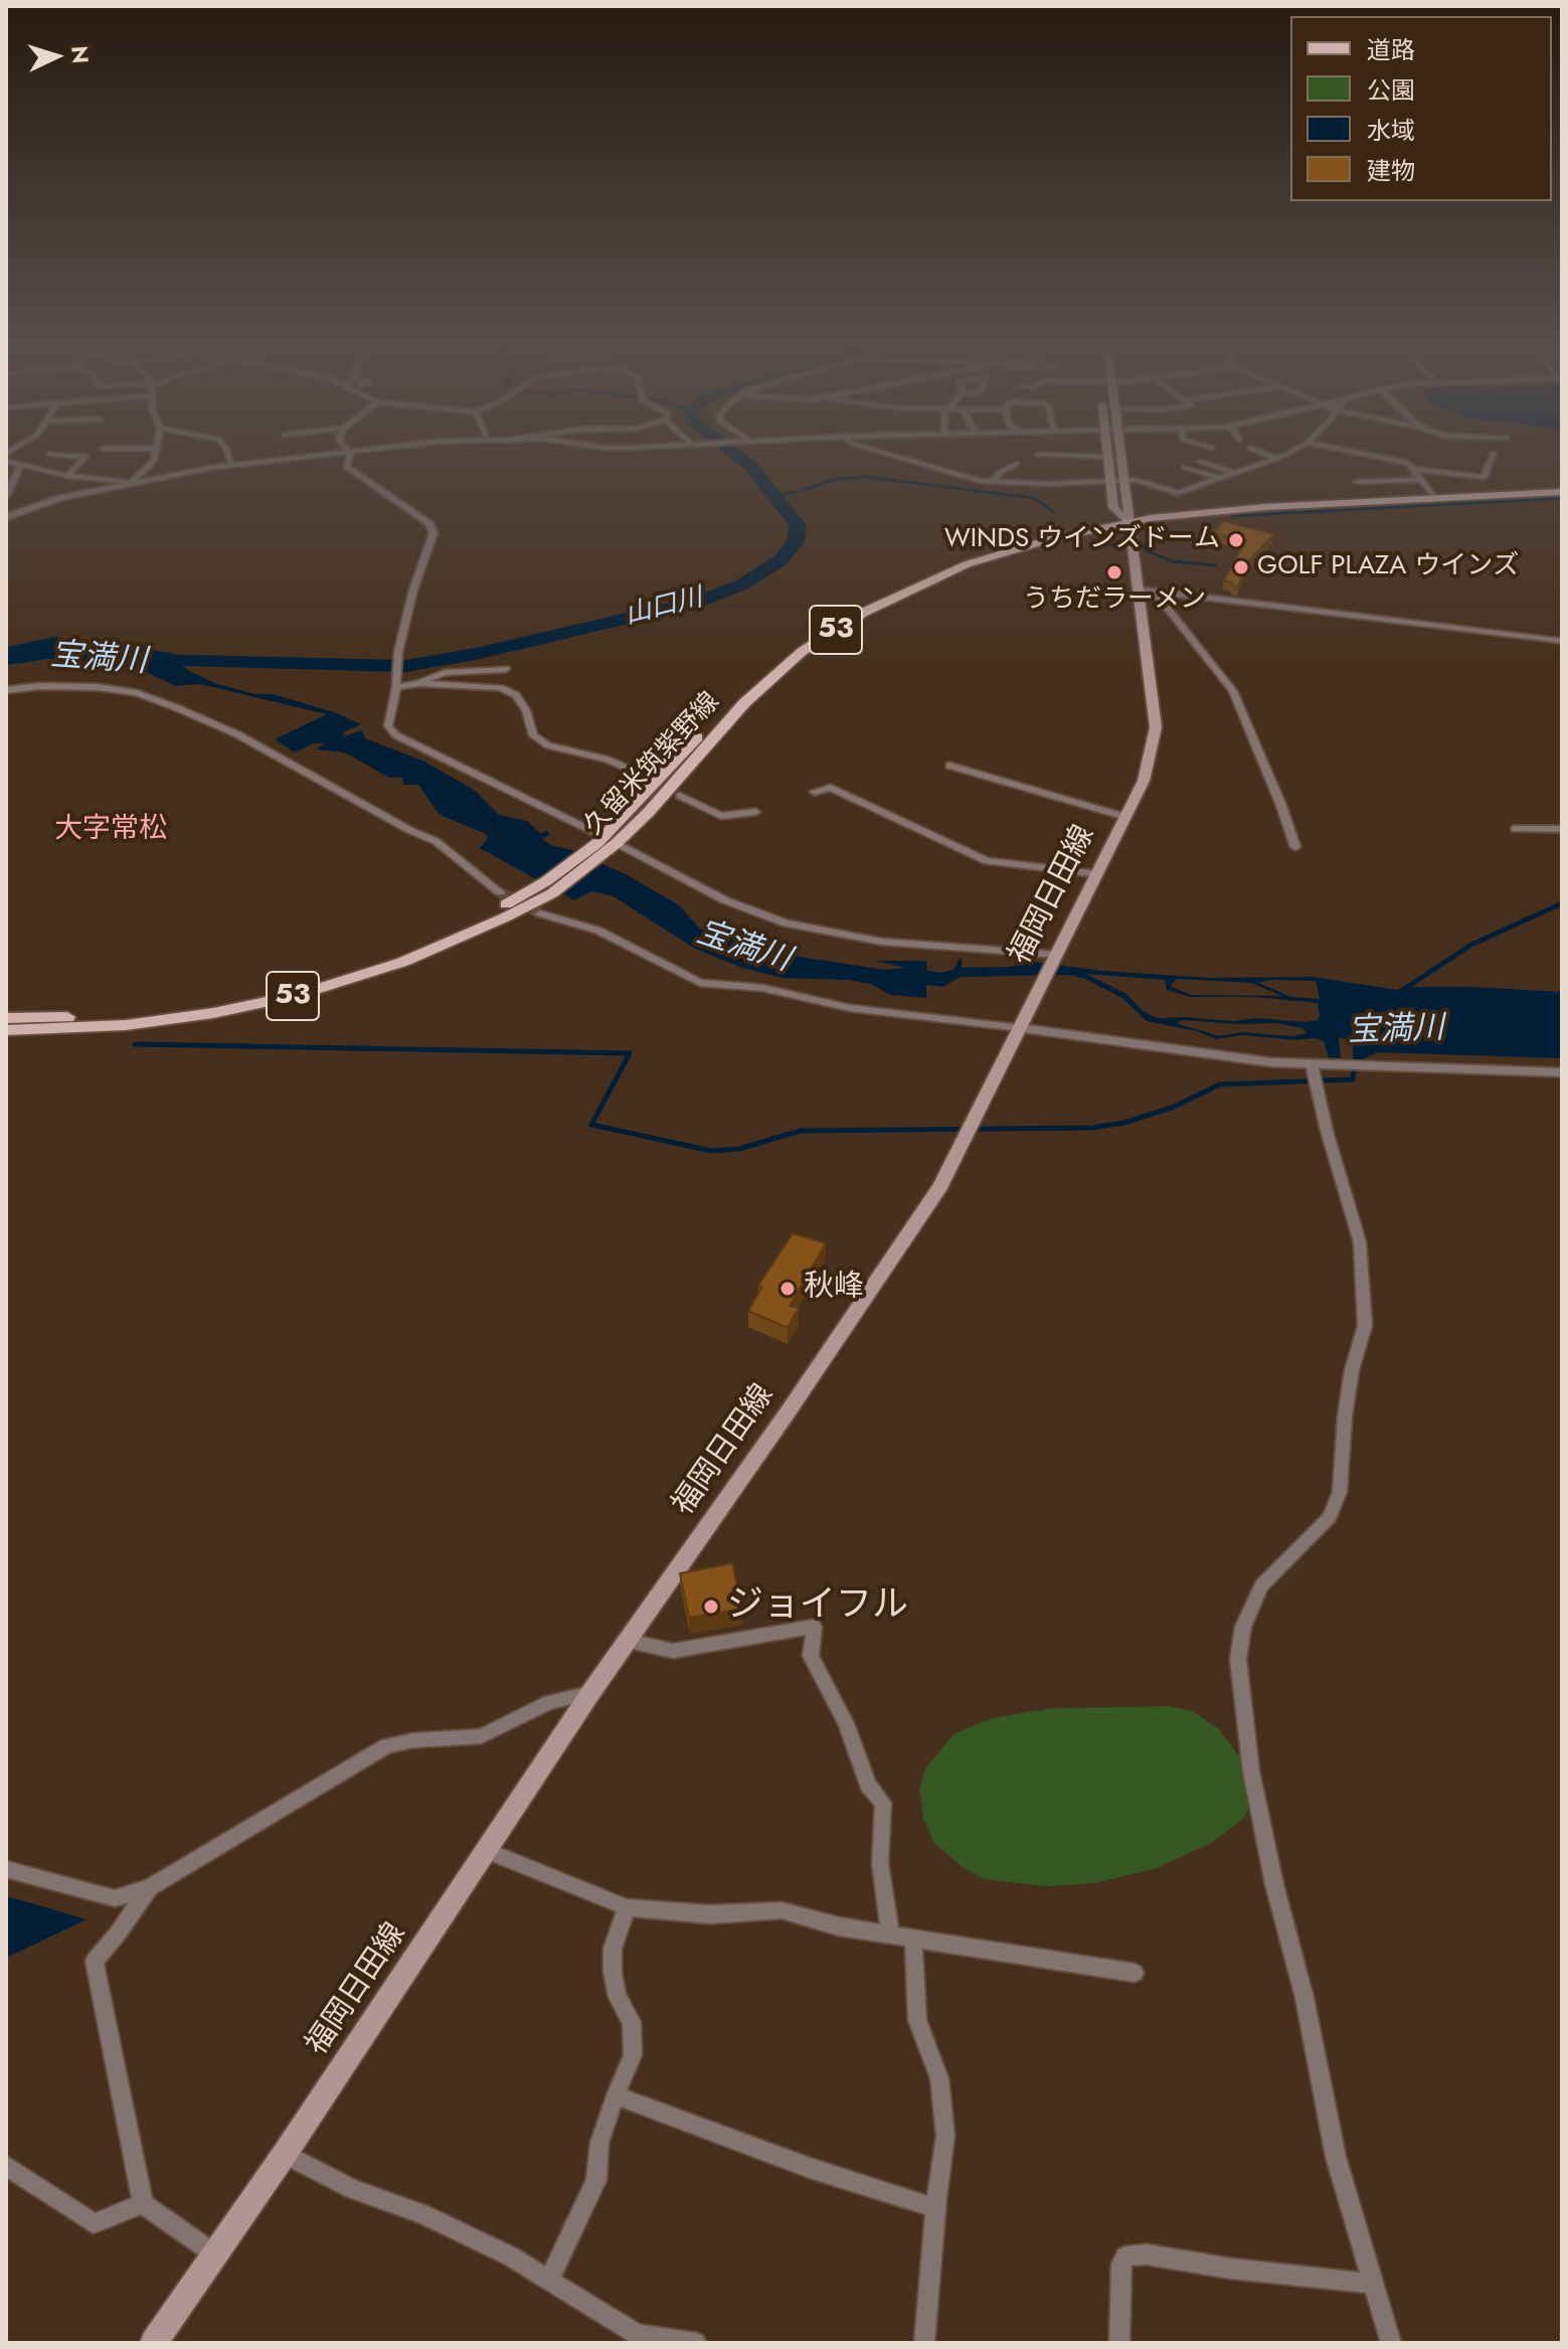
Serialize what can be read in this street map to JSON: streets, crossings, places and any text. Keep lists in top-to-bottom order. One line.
{"streets":{"main road":["53","久留米筑紫野線","福岡日田線"]},"crossings":[["久留米筑紫野線","福岡日田線"]],"districts":["大字常松"],"water":["山口川","宝満川"],"places":["WINDS ウインズドーム","GOLF PLAZA ウインズ","うちだラーメン","秋峰","ジョイフル"],"legend":["道路","公園","水域","建物"],"north":"right"}
